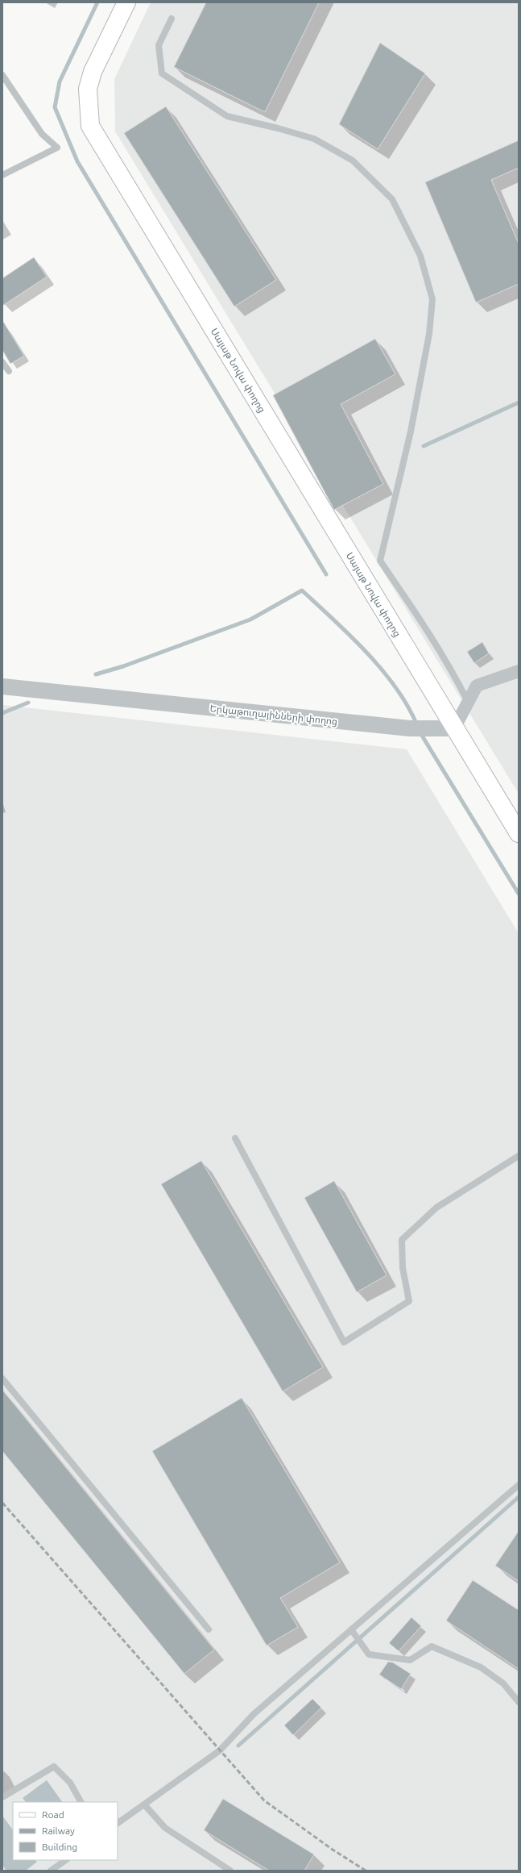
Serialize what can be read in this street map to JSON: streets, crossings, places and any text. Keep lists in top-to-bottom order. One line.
{"streets":{"main road":["Սայաթ Նովա փողոց"],"street":["Երկաթուղայինների փողոց"]},"crossings":[["Սայաթ Նովա փողոց","Երկաթուղայինների փողոց"]],"legend":["Road","Railway","Building"]}
